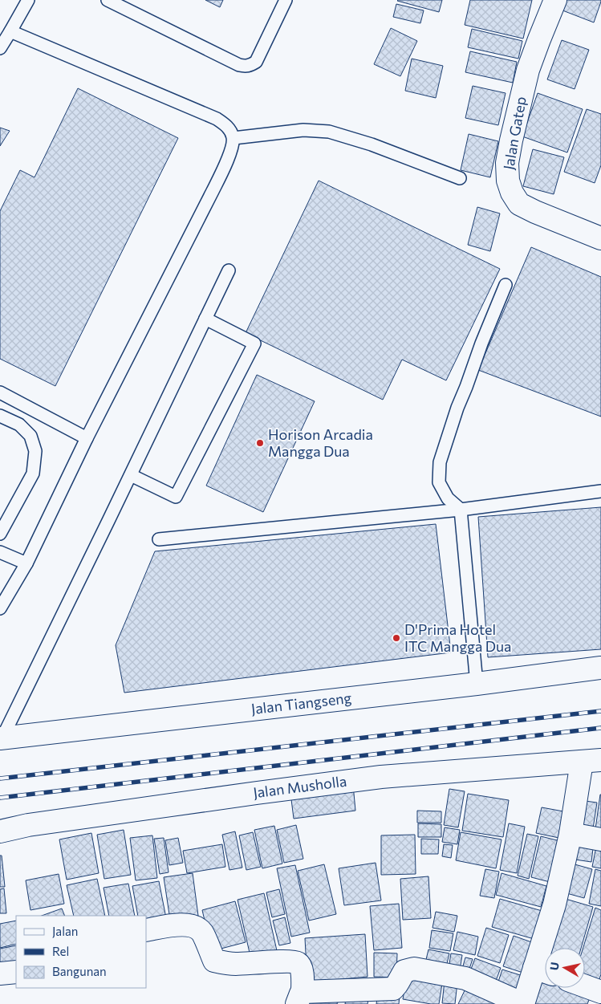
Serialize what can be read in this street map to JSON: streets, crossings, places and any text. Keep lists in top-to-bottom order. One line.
{"streets":{"street":["Jalan Gatep","Jalan Tiangseng","Jalan Musholla"]},"places":["Horison Arcadia Mangga Dua","D'Prima Hotel ITC Mangga Dua"],"legend":["Jalan","Rel","Bangunan"],"north":"left"}
